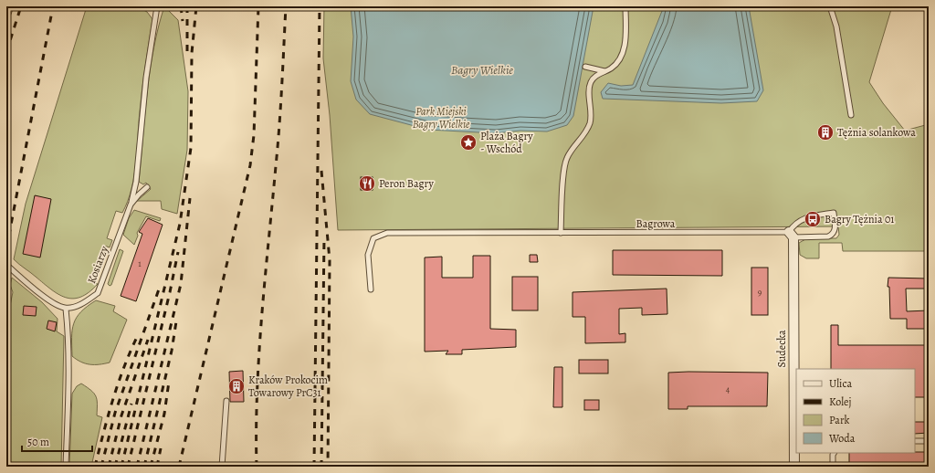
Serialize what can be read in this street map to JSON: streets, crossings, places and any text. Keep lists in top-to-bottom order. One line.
{"streets":{"street":["Sudecka"],"lane":["Bagrowa","Kosiarzy"]},"crossings":[["Bagrowa","Sudecka"]],"water":["Bagry Wielkie"],"parks":["Park Miejski Bagry Wielkie"],"places":{"building":["Tężnia solankowa","Kraków Prokocim Towarowy PrC31"],"place":["Plaża Bagry - Wschód"],"restaurant":["Peron Bagry"],"bus stop":["Bagry Tężnia 01"]},"house_numbers":["1","9","4"],"legend":["Ulica","Kolej","Park","Woda"],"scale_bar":"50 m"}
